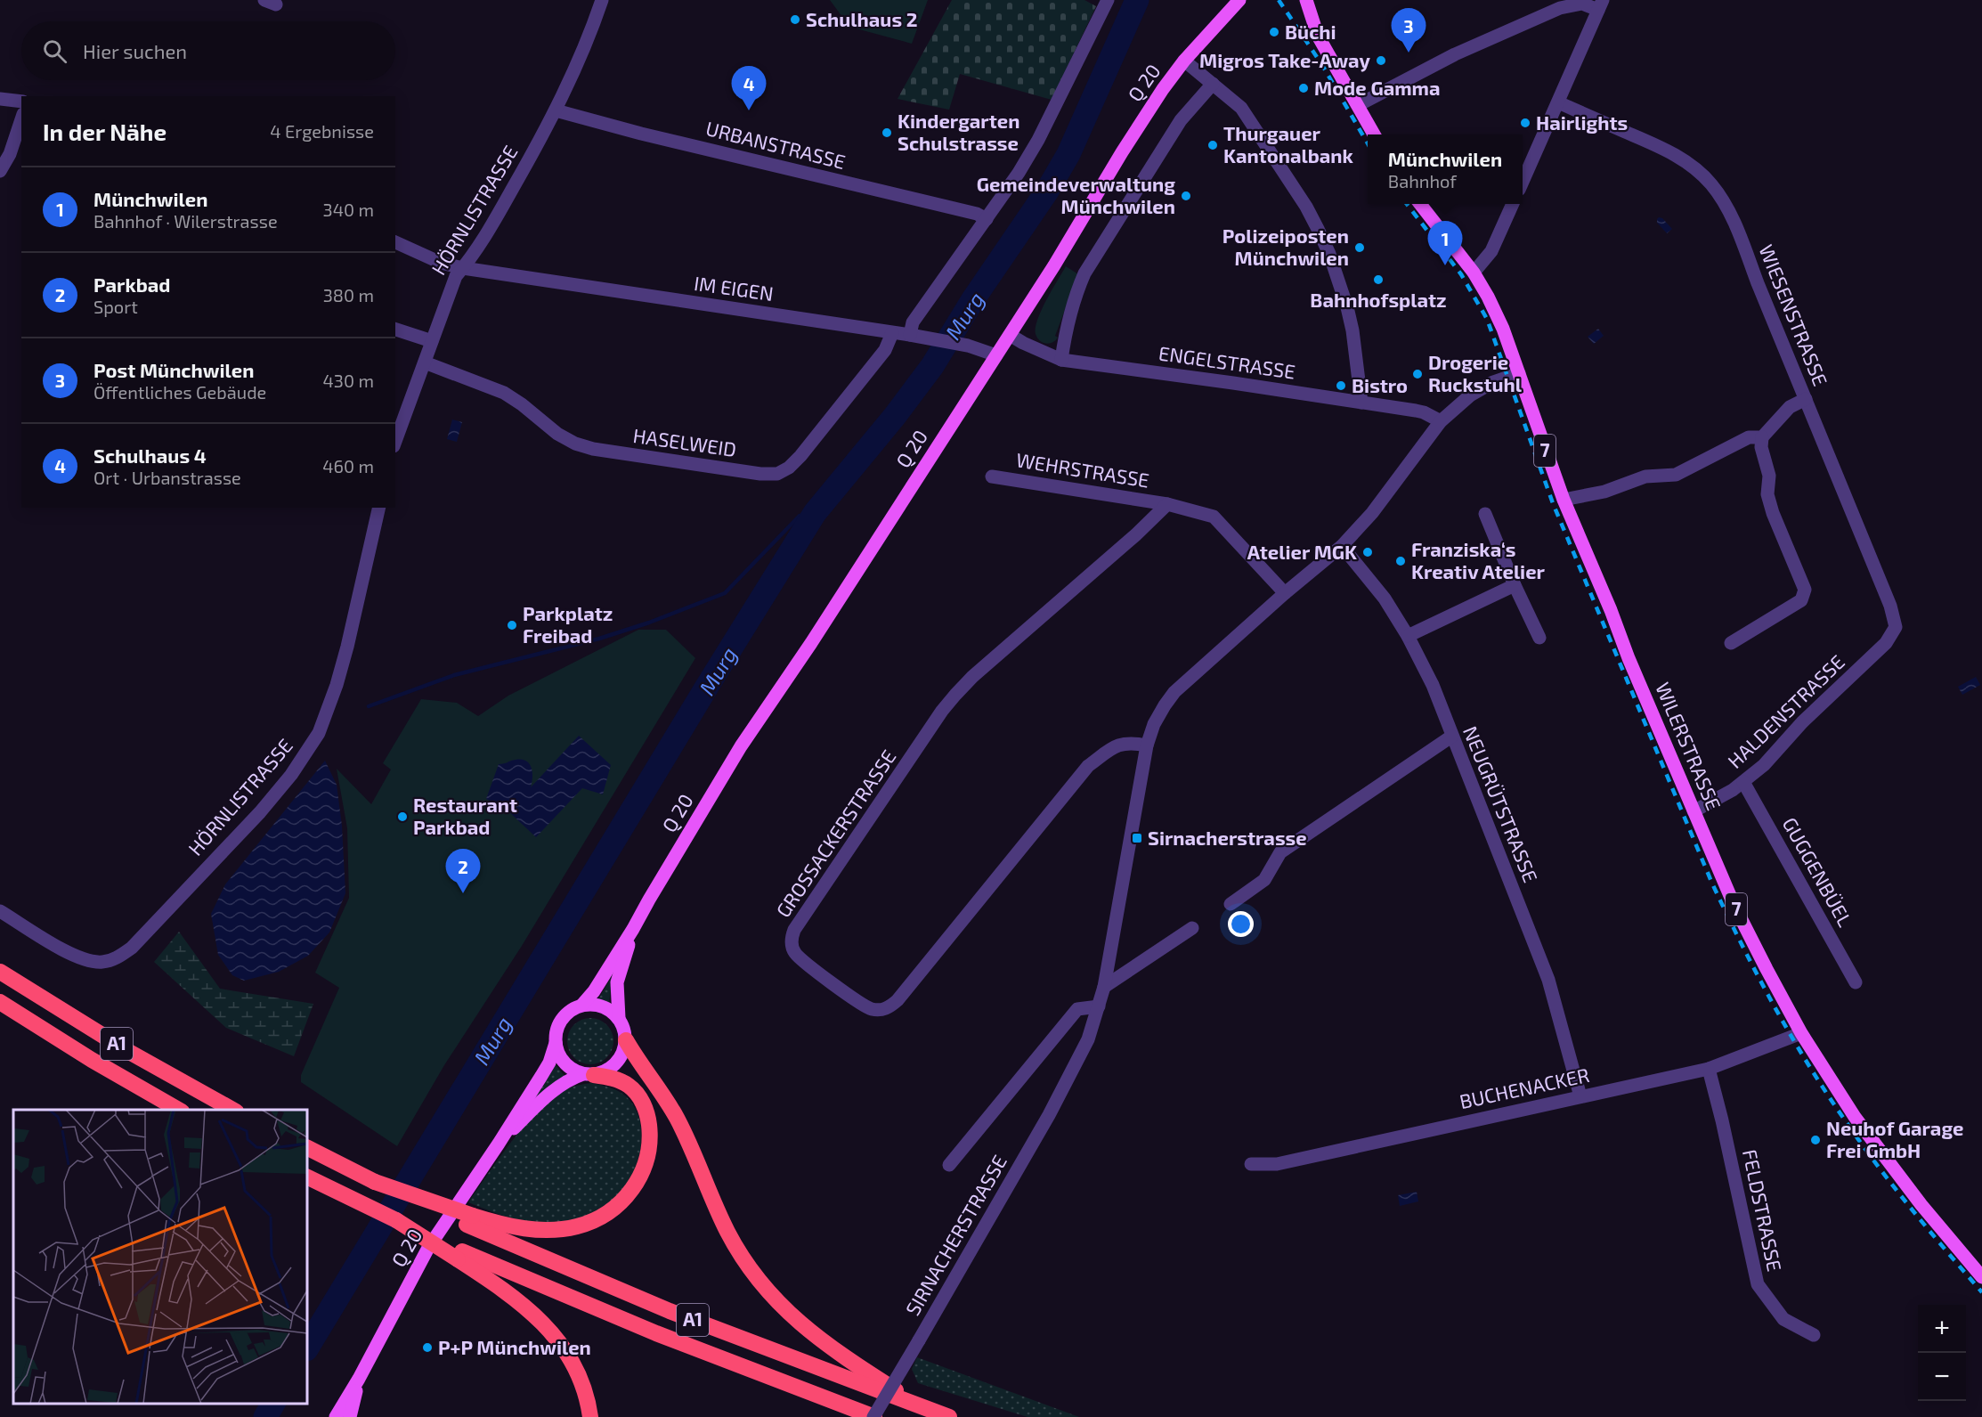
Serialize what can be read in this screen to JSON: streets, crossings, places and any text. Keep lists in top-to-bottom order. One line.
{"streets":{"highway":["A1"],"main road":["Q 20","7","WILERSTRASSE"],"street":["URBANSTRASSE","HÖRNLISTRASSE","IM EIGEN","WIESENSTRASSE","ENGELSTRASSE","HASELWEID","WEHRSTRASSE","HALDENSTRASSE","NEUGRÜTSTRASSE","GROSSACKERSTRASSE","GUGGENBÜEL","BUCHENACKER","FELDSTRASSE","SIRNACHERSTRASSE"]},"crossings":[["Q 20","IM EIGEN"],["Q 20","ENGELSTRASSE"],["Q 20","A1"],["URBANSTRASSE","HÖRNLISTRASSE"],["HÖRNLISTRASSE","IM EIGEN"],["HÖRNLISTRASSE","HASELWEID"],["IM EIGEN","HASELWEID"],["WIESENSTRASSE","HALDENSTRASSE"],["ENGELSTRASSE","SIRNACHERSTRASSE"],["WEHRSTRASSE","GROSSACKERSTRASSE"],["HALDENSTRASSE","WILERSTRASSE"],["HALDENSTRASSE","GUGGENBÜEL"],["WILERSTRASSE","BUCHENACKER"],["WILERSTRASSE","SIRNACHERSTRASSE"],["NEUGRÜTSTRASSE","BUCHENACKER"],["NEUGRÜTSTRASSE","SIRNACHERSTRASSE"],["GROSSACKERSTRASSE","SIRNACHERSTRASSE"],["A1","SIRNACHERSTRASSE"],["BUCHENACKER","FELDSTRASSE"]],"water":["Murg"],"places":{"other":["Schulhaus 2","Büchi","Migros Take-Away","Mode Gamma","Hairlights","Kindergarten Schulstrasse","Thurgauer Kantonalbank","Gemeindeverwaltung Münchwilen","Polizeiposten Münchwilen","Bahnhofsplatz","Drogerie Ruckstuhl","Bistro","Atelier MGK","Franziska‘s Kreativ Atelier","Parkplatz Freibad","Restaurant Parkbad","Neuhof Garage Frei GmbH","P+P Münchwilen"],"transit":["Sirnacherstrasse"]},"page":{"pins":["3","4","1","2"],"search":"Hier suchen","heading":["In der Nähe","4 Ergebnisse"],"popup":["Münchwilen","Bahnhof"],"list":[{"mark":"1","name":"Münchwilen","note":"Bahnhof · Wilerstrasse","value":"340 m"},{"mark":"2","name":"Parkbad","note":"Sport","value":"380 m"},{"mark":"3","name":"Post Münchwilen","note":"Öffentliches Gebäude","value":"430 m"},{"mark":"4","name":"Schulhaus 4","note":"Ort · Urbanstrasse","value":"460 m"}],"map_buttons":["+","−"]}}
